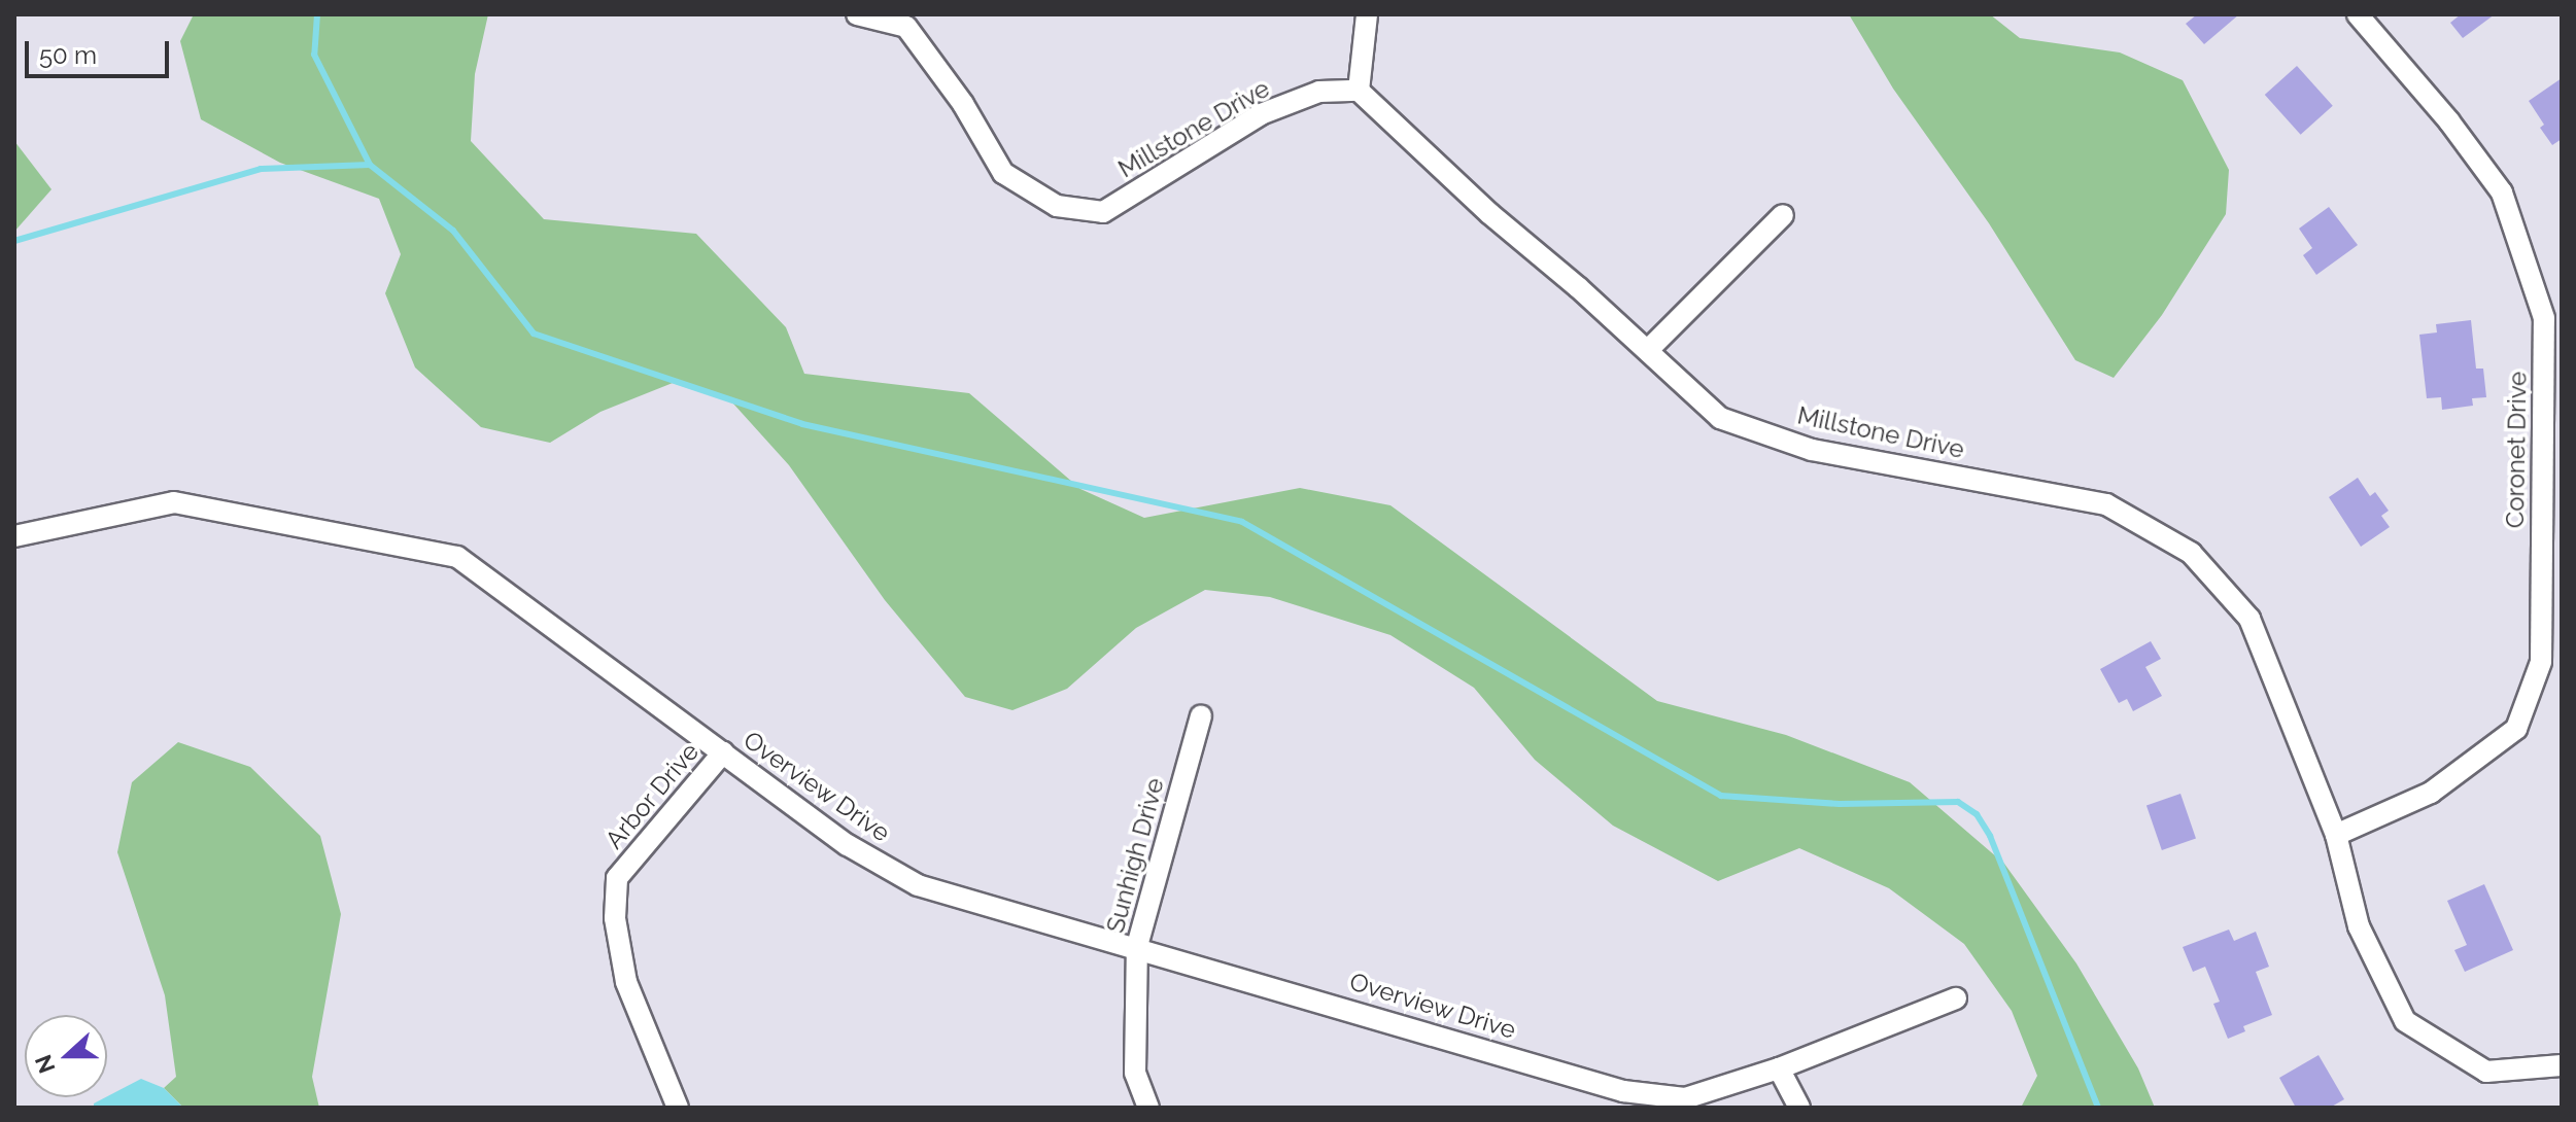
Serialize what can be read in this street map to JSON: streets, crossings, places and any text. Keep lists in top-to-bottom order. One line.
{"streets":{"street":["Millstone Drive","Coronet Drive","Overview Drive","Arbor Drive","Sunhigh Drive"]},"crossings":[["Millstone Drive","Coronet Drive"],["Overview Drive","Arbor Drive"],["Overview Drive","Sunhigh Drive"]],"scale_bar":"50 m","north":"left"}
